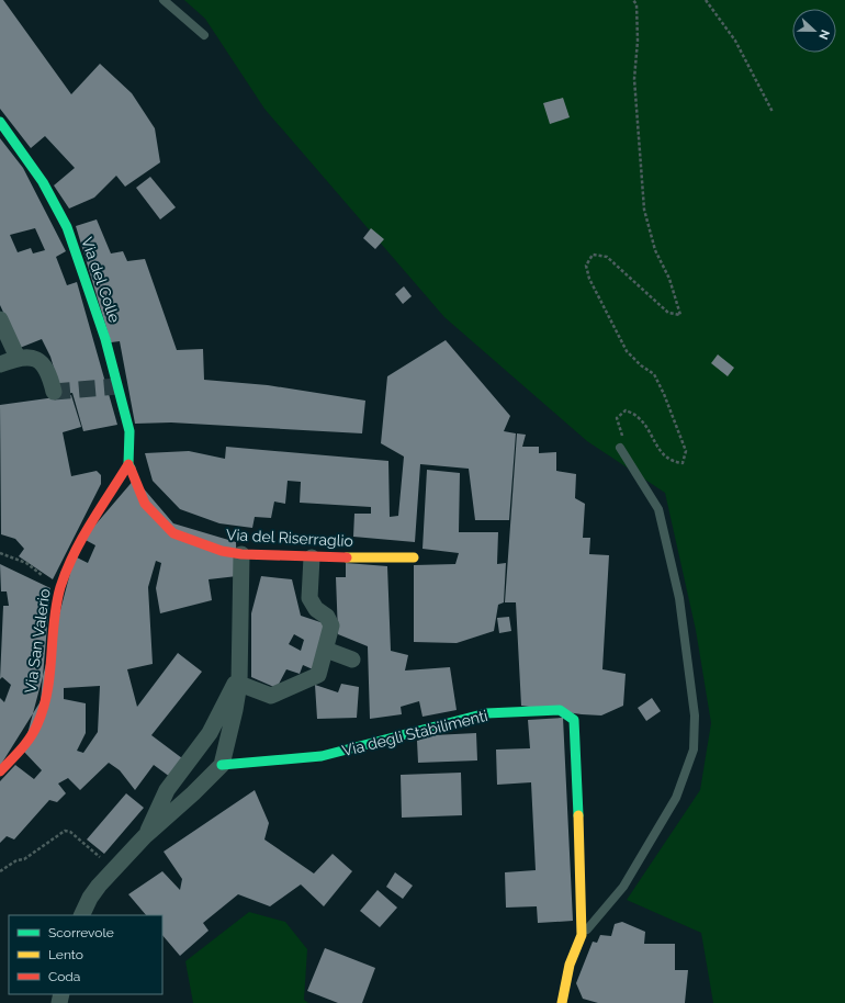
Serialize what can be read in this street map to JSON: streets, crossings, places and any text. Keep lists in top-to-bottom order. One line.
{"streets":{"street":["Via del Colle","Via del Riserraglio","Via San Valerio","Via degli Stabilimenti"]},"crossings":[["Via del Colle","Via del Riserraglio"],["Via del Colle","Via San Valerio"],["Via del Riserraglio","Via San Valerio"]],"legend":["Scorrevole","Lento","Coda"],"north":"right"}
